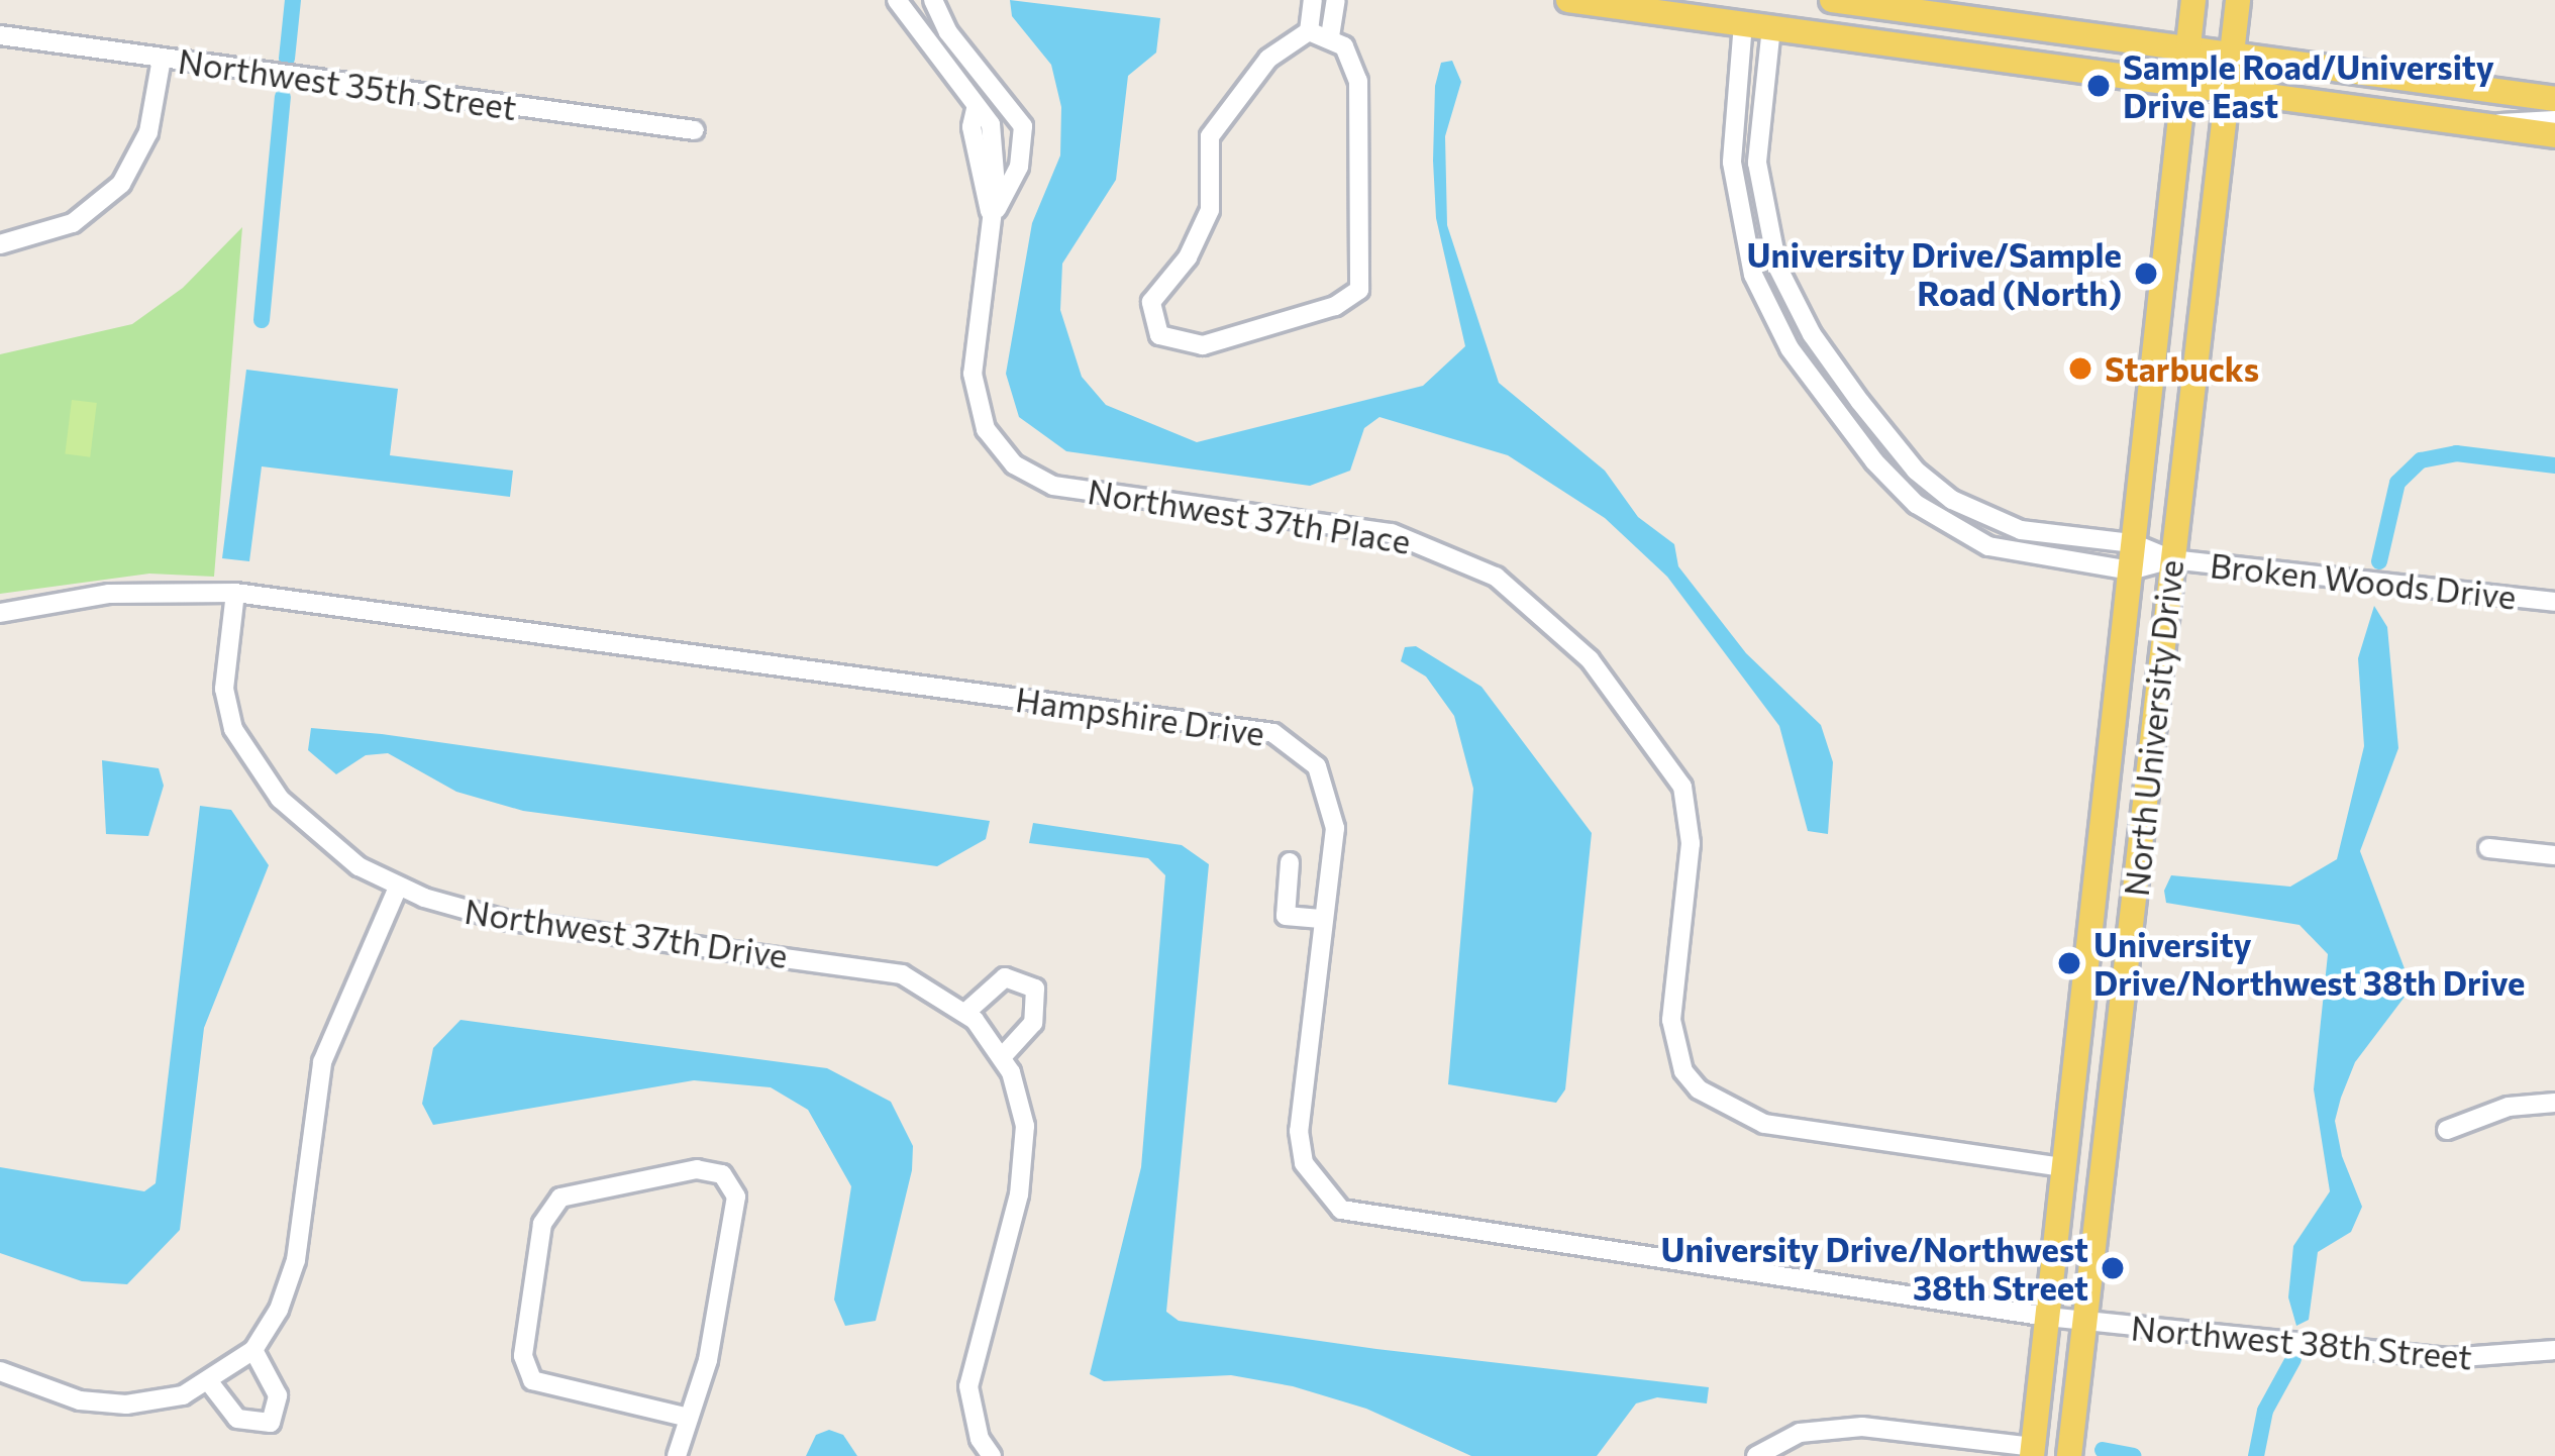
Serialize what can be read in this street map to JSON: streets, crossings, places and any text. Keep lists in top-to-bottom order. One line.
{"streets":{"main road":["North University Drive"],"street":["Northwest 35th Street","Northwest 37th Place","Broken Woods Drive","Hampshire Drive","Northwest 37th Drive","Northwest 38th Street"]},"crossings":[["Northwest 37th Place","North University Drive"],["Broken Woods Drive","North University Drive"],["Hampshire Drive","North University Drive"],["Hampshire Drive","Northwest 37th Drive"],["Hampshire Drive","Northwest 38th Street"],["North University Drive","Northwest 38th Street"]],"places":["Sample Road/University Drive East","University Drive/Sample Road (North)","Starbucks","University Drive/Northwest 38th Drive","University Drive/Northwest 38th Street"]}
